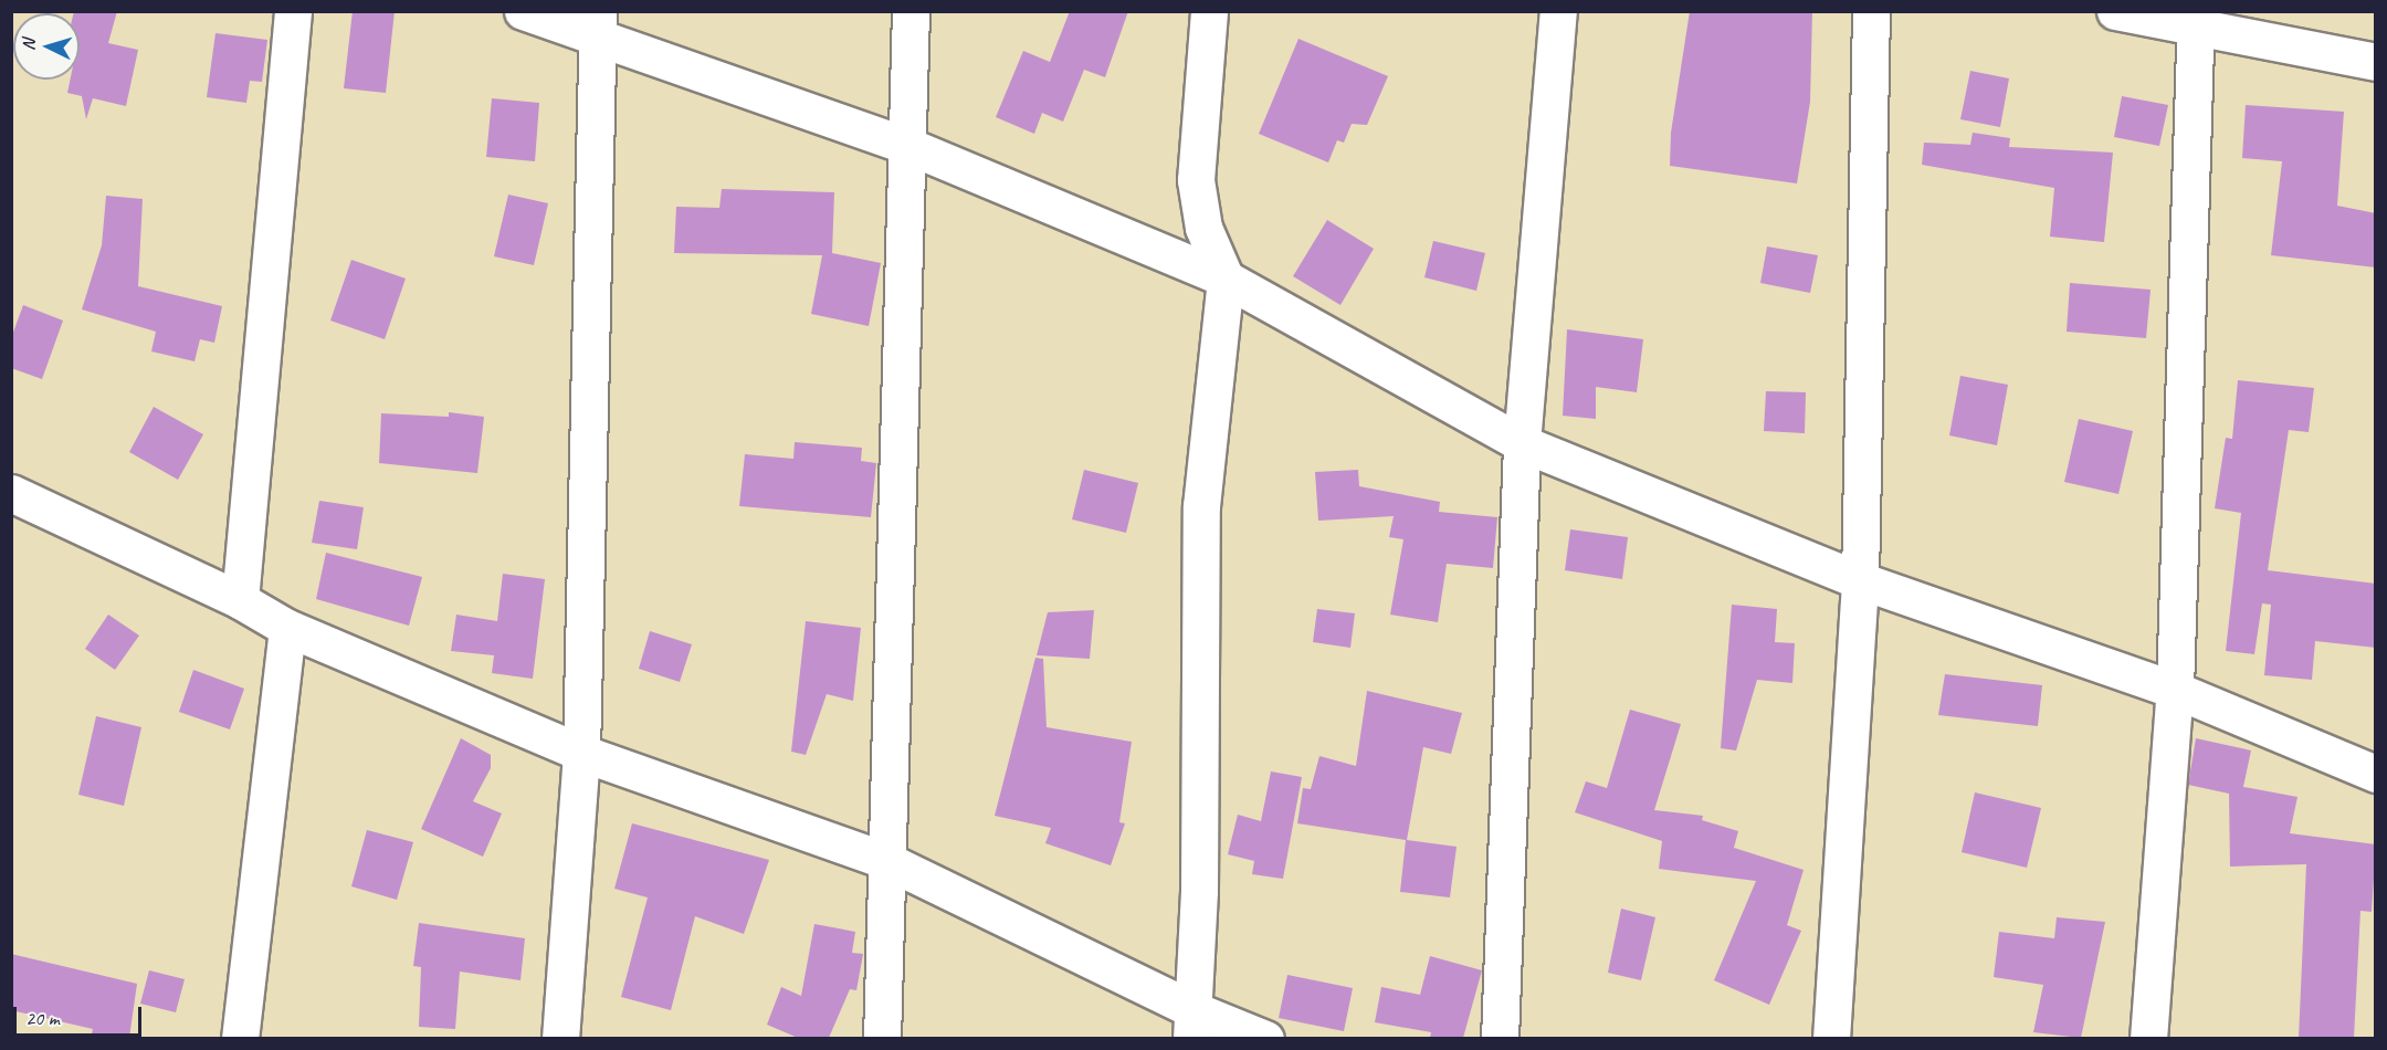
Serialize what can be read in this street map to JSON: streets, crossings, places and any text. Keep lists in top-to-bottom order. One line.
{"scale_bar":"20 m","north":"left"}
